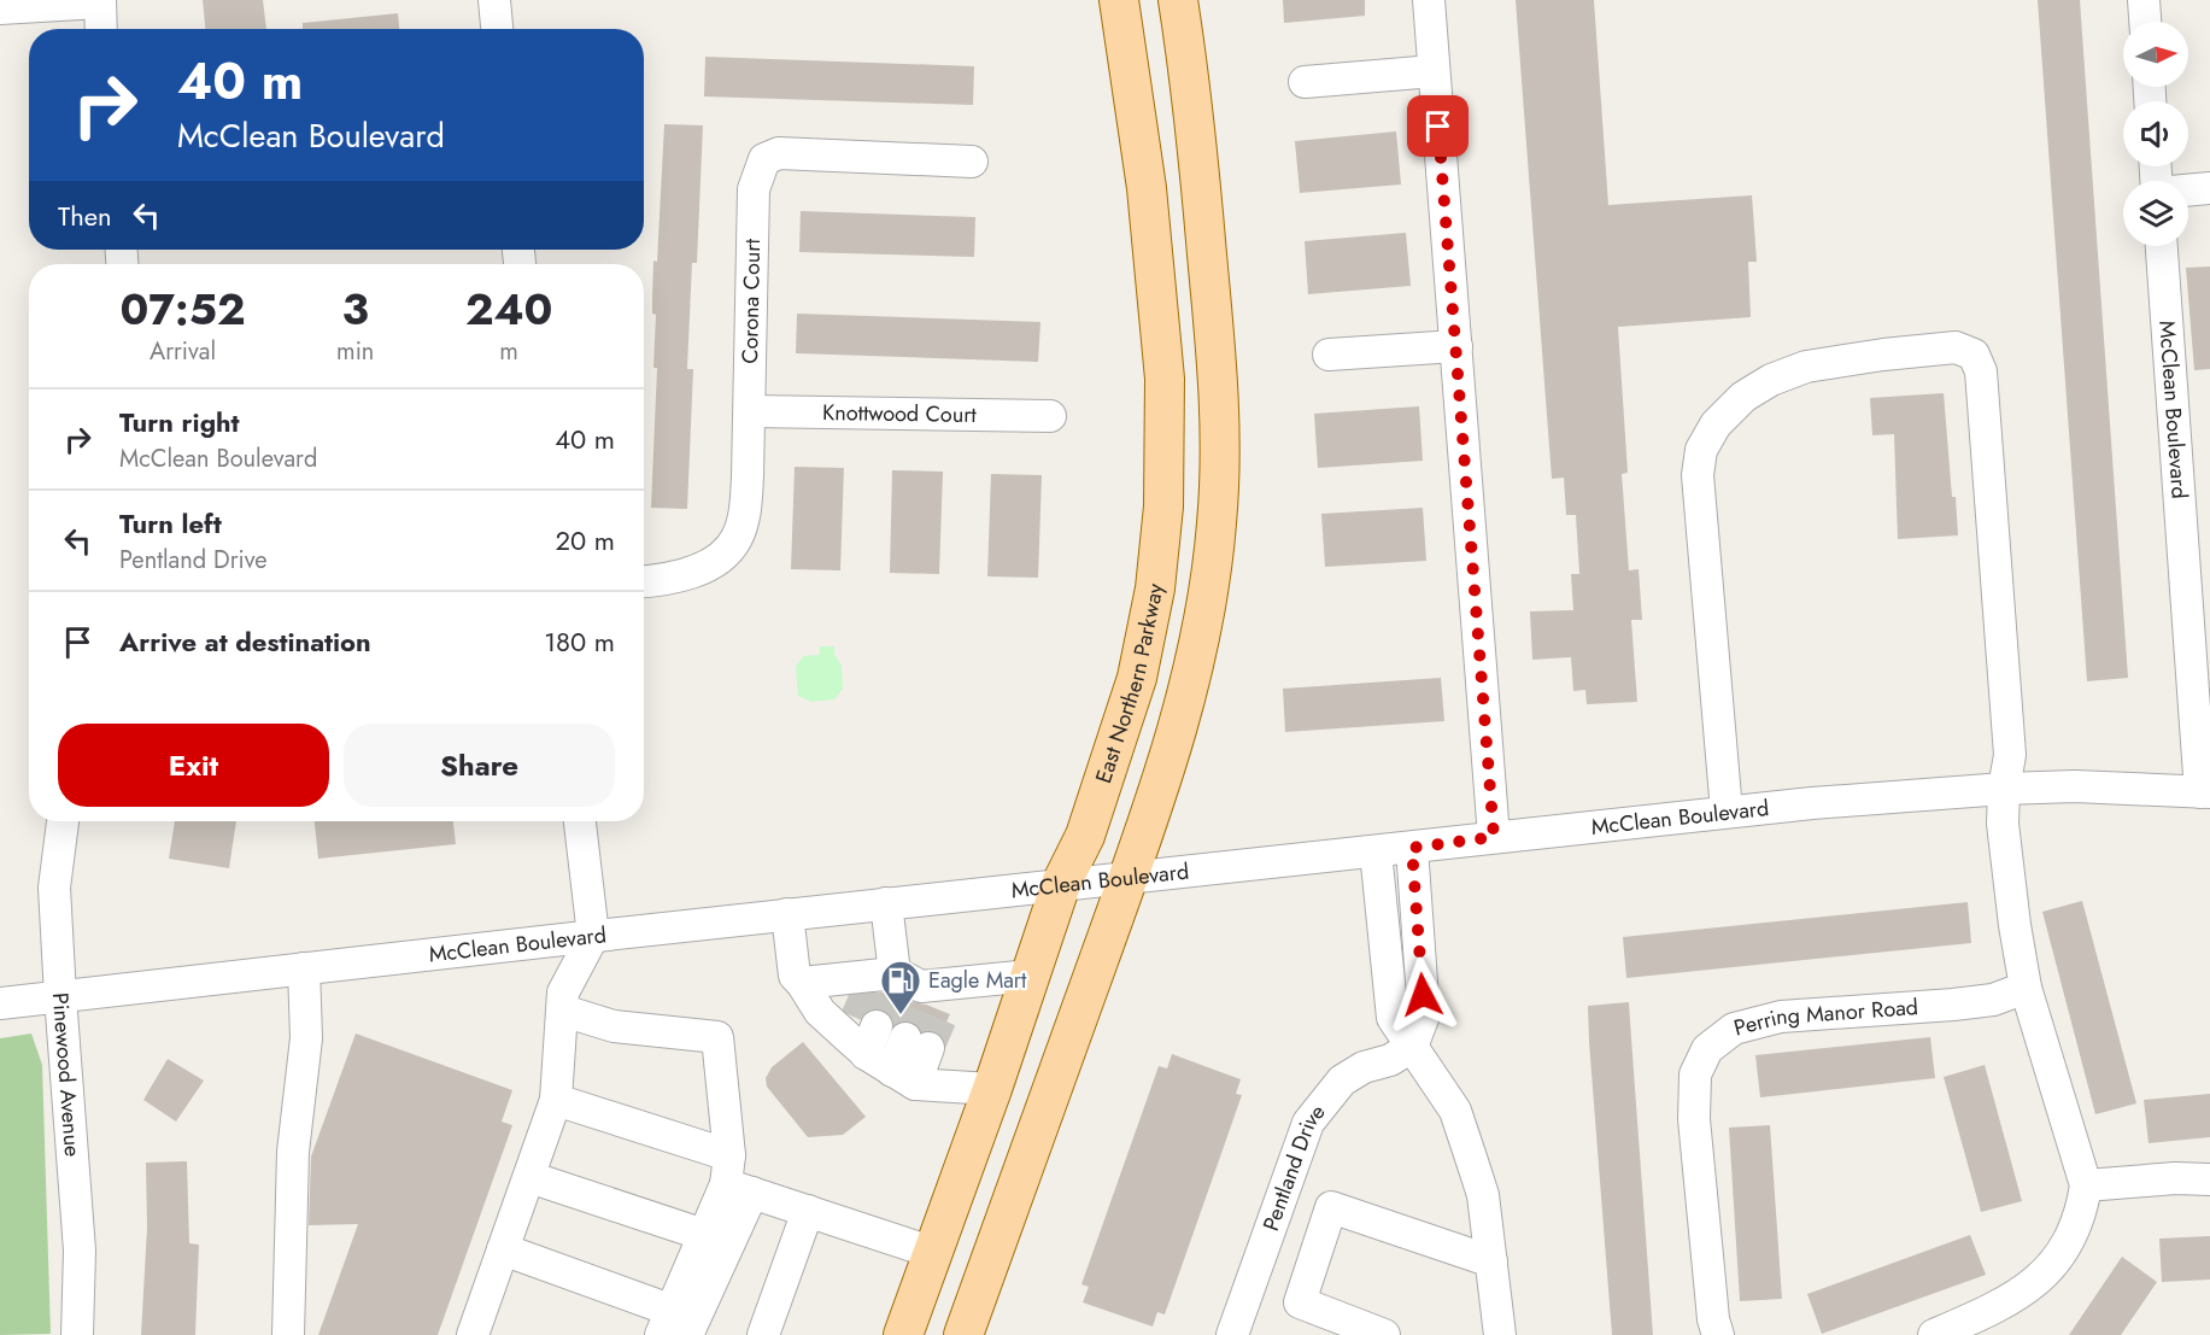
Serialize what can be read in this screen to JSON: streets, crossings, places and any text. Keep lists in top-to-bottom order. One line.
{"streets":{"main road":["East Northern Parkway"],"street":["Corona Court","McClean Boulevard","Knottwood Court","Perring Manor Road","Pinewood Avenue","Pentland Drive"]},"crossings":[["Corona Court","Knottwood Court"],["McClean Boulevard","East Northern Parkway"],["McClean Boulevard","Pinewood Avenue"]],"places":{"fuel station":["Eagle Mart"]},"north":"right","page":{"turn":["40 m","McClean Boulevard"],"then":"Then","eta":["07:52","Arrival","3","min","240","m"],"list":[{"name":"Turn right","note":"McClean Boulevard","value":"40 m"},{"name":"Turn left","note":"Pentland Drive","value":"20 m"},{"name":"Arrive at destination","value":"180 m"}],"buttons":["Exit","Share"]}}
